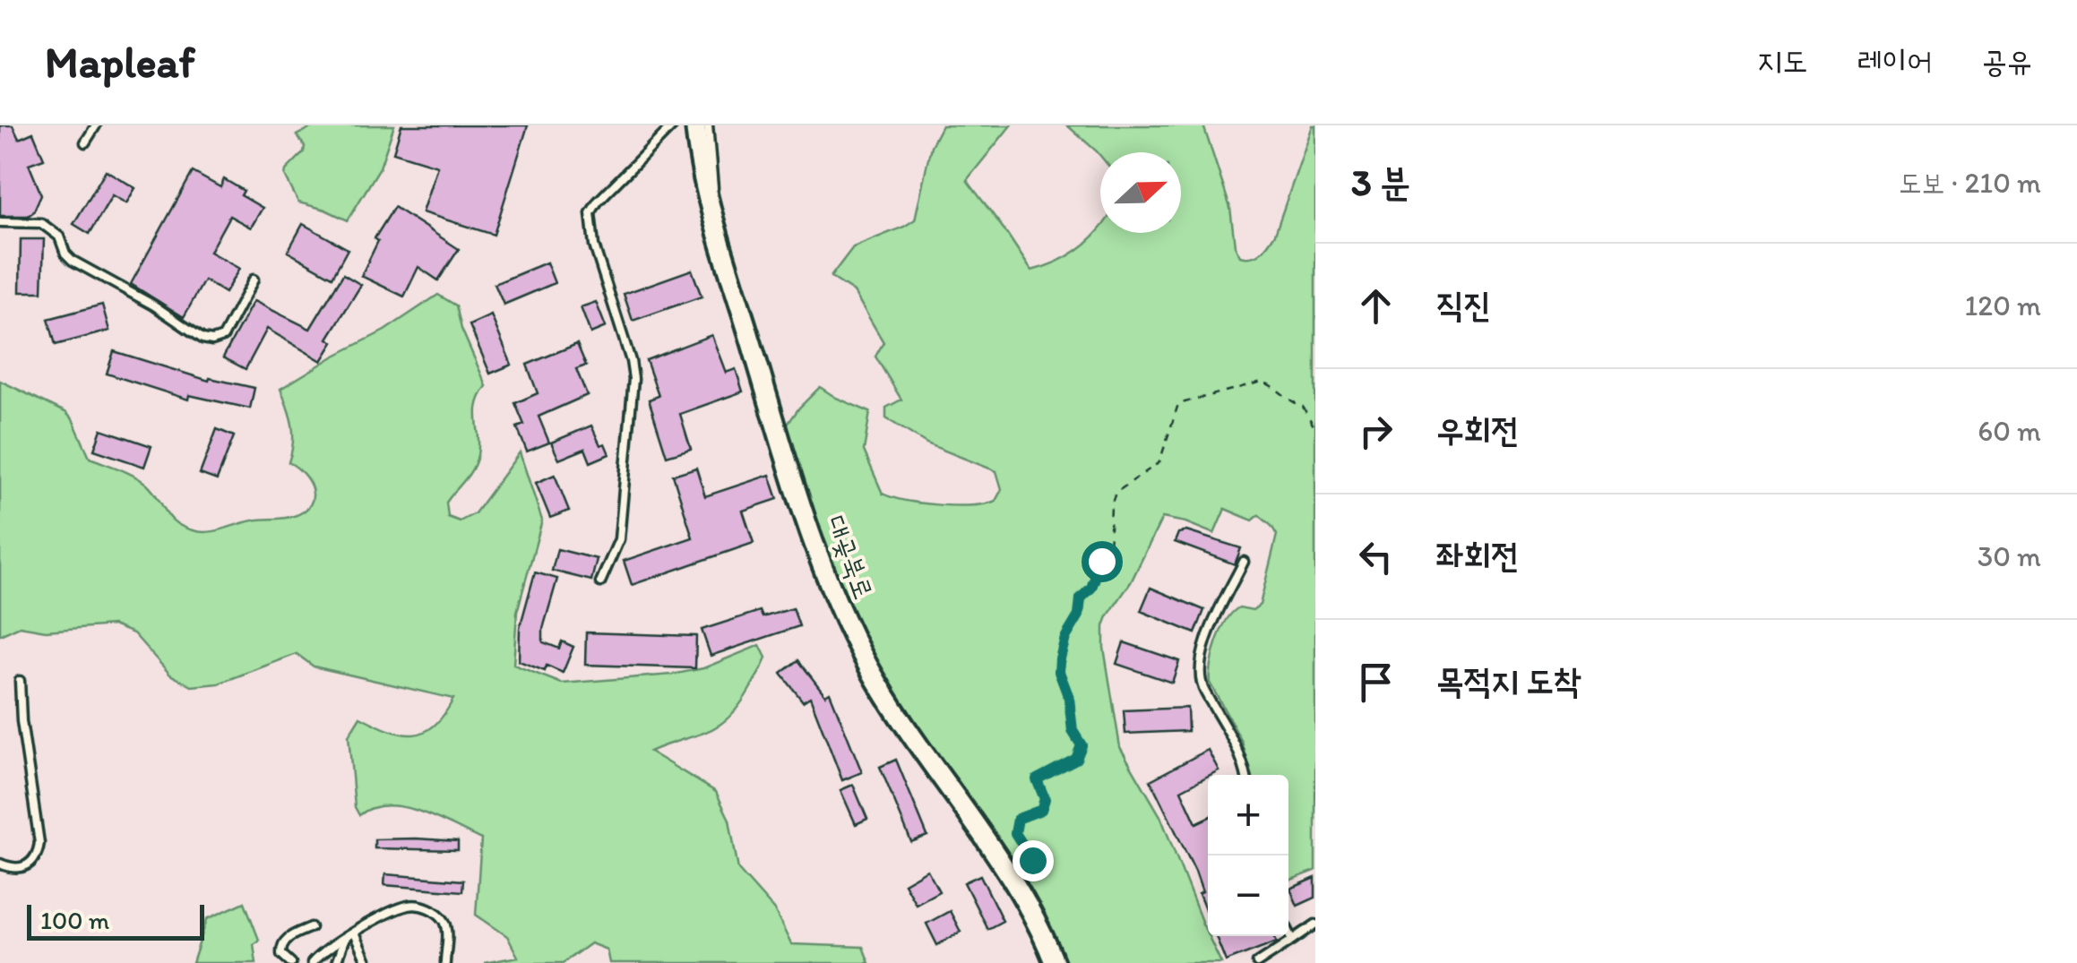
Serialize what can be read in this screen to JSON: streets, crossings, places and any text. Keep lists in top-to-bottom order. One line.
{"streets":{"street":["대곶북로"]},"scale_bar":"100 m","north":"right","page":{"header":"Mapleaf","nav":["지도","레이어","공유"],"heading":["3 분","도보 · 210 m"],"list":[["직진","120 m"],["우회전","60 m"],["좌회전","30 m"],"목적지 도착"],"map_buttons":["+","−"],"scale":"100 m"}}
